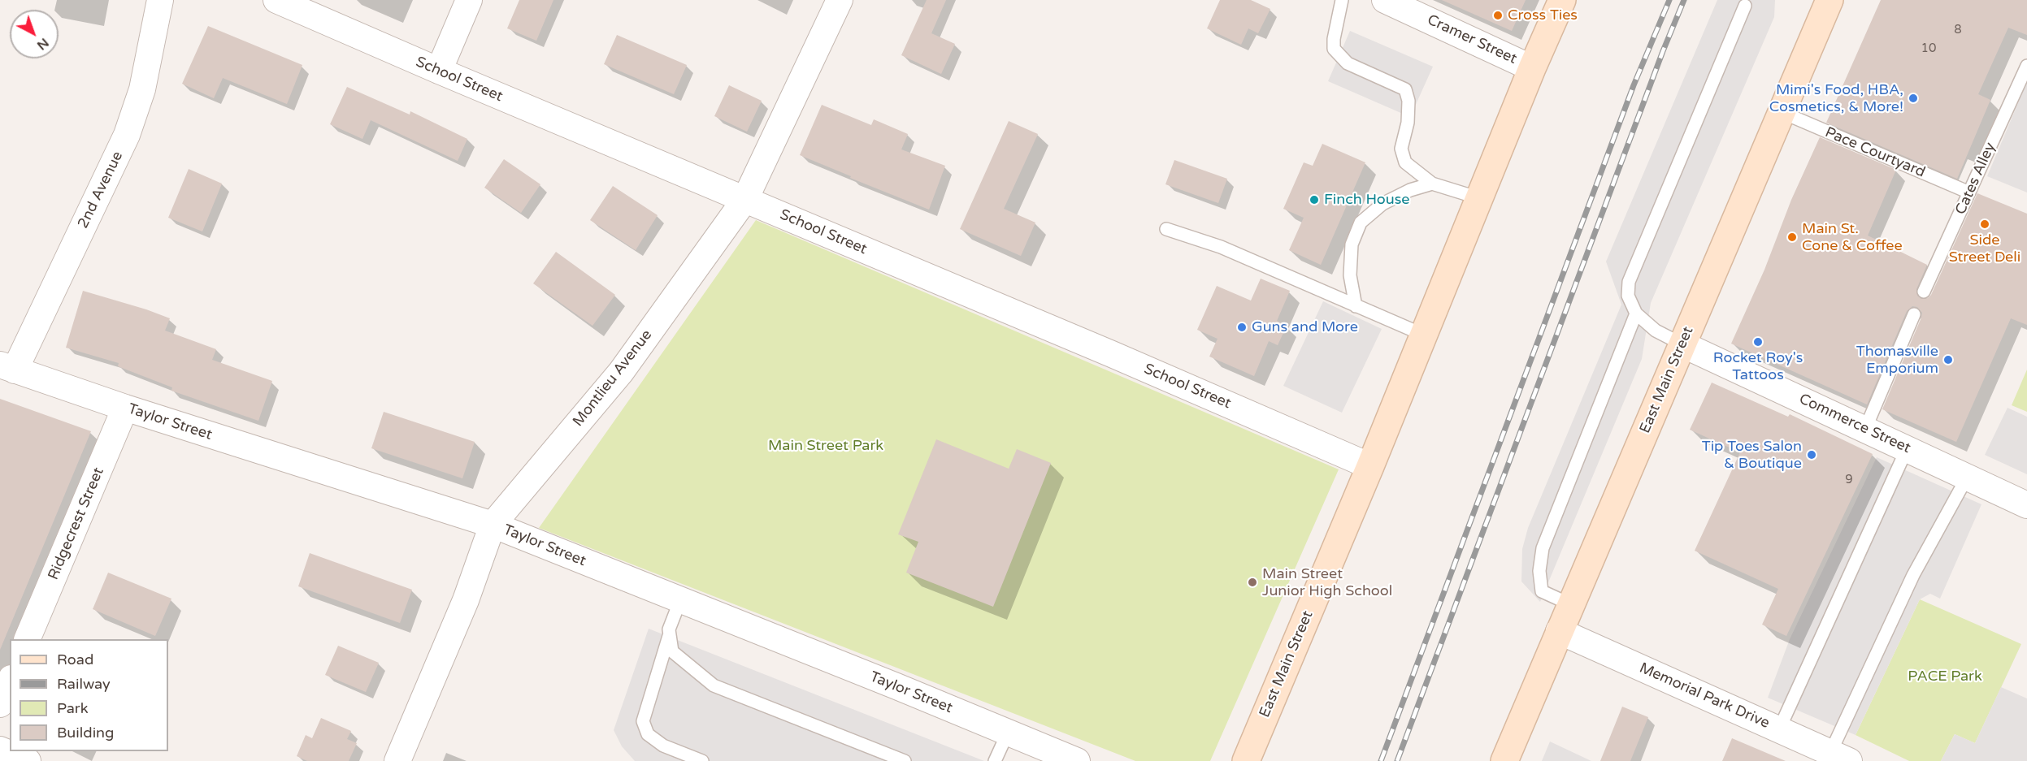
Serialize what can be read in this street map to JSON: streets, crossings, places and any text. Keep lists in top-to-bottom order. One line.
{"streets":{"street":["Cramer Street","School Street","2nd Avenue","Montlieu Avenue","East Main Street","Taylor Street","Commerce Street","Ridgecrest Street","Memorial Park Drive"],"lane":["Pace Courtyard","Cates Alley"]},"crossings":[["Cramer Street","East Main Street"],["School Street","Montlieu Avenue"],["School Street","East Main Street"],["Pace Courtyard","Cates Alley"],["Pace Courtyard","East Main Street"],["2nd Avenue","Taylor Street"],["Montlieu Avenue","Taylor Street"],["East Main Street","Commerce Street"],["East Main Street","Memorial Park Drive"],["Taylor Street","Ridgecrest Street"]],"parks":["Main Street Park","PACE Park"],"places":["Cross Ties","Mimi's Food, HBA, Cosmetics, & More!","Finch House","Side Street Deli","Main St. Cone & Coffee","Guns and More","Rocket Roy's Tattoos","Thomasville Emporium","Tip Toes Salon & Boutique","Main Street Junior High School"],"house_numbers":["8","10","9"],"legend":["Road","Railway","Park","Building"],"north":"bottom right"}
